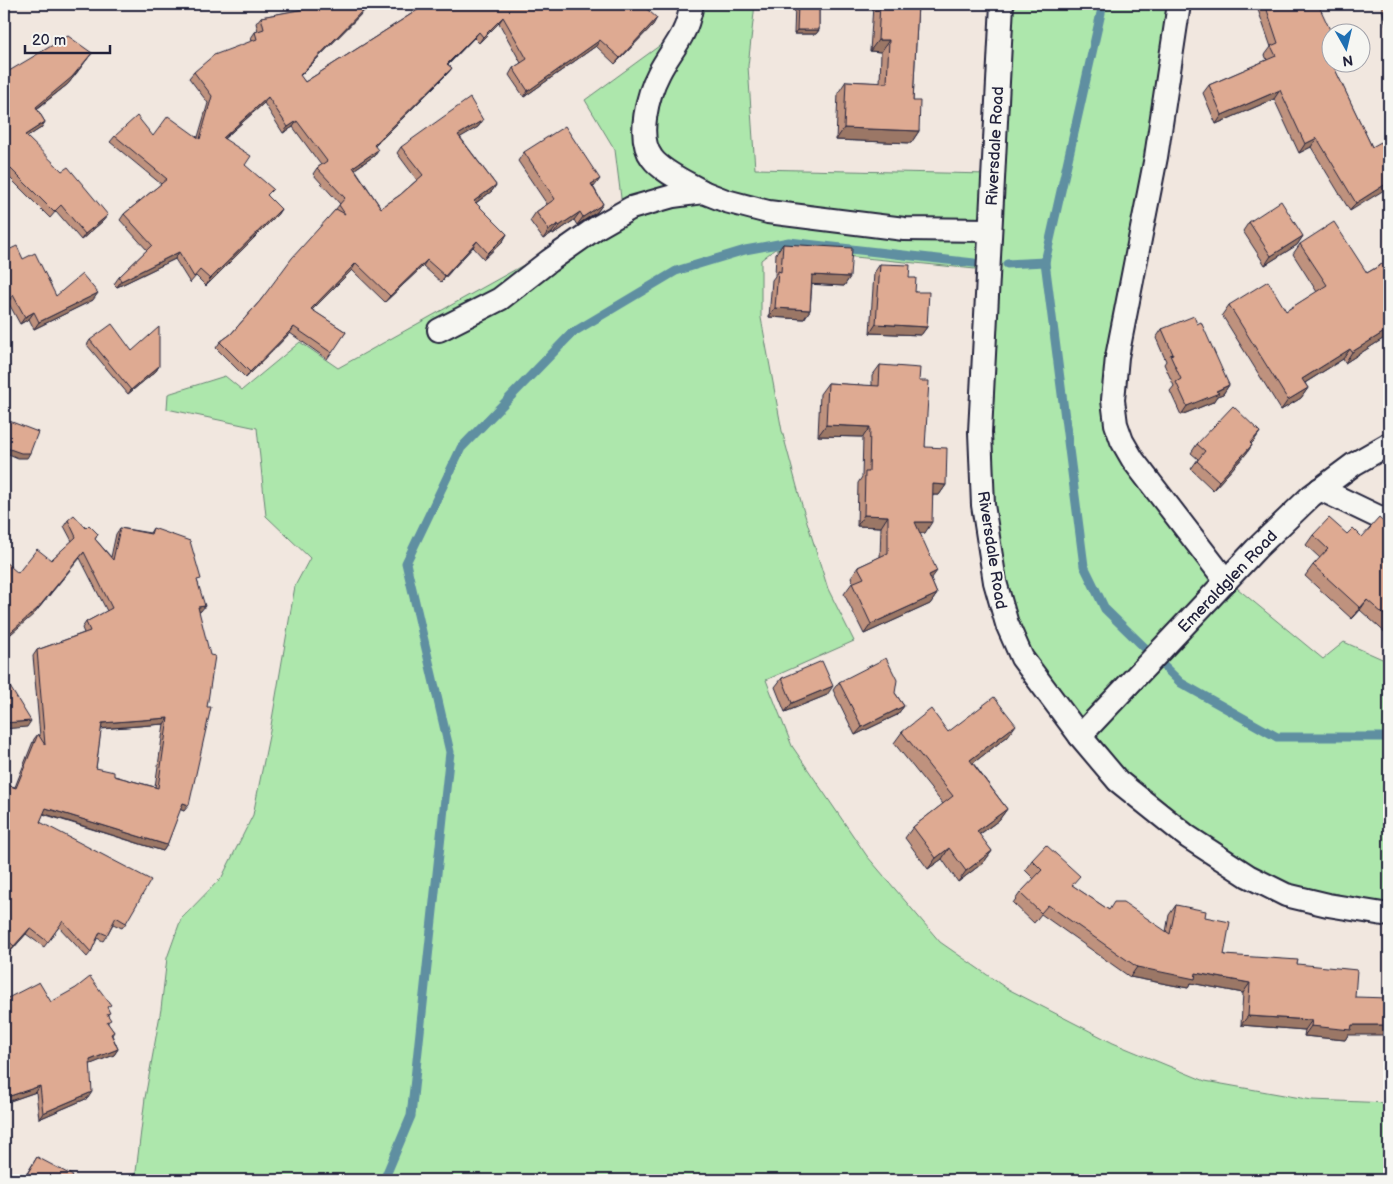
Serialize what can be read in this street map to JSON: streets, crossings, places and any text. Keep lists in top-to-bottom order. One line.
{"streets":{"street":["Riversdale Road","Emeraldglen Road"]},"crossings":[["Riversdale Road","Emeraldglen Road"]],"scale_bar":"20 m","north":"bottom"}
